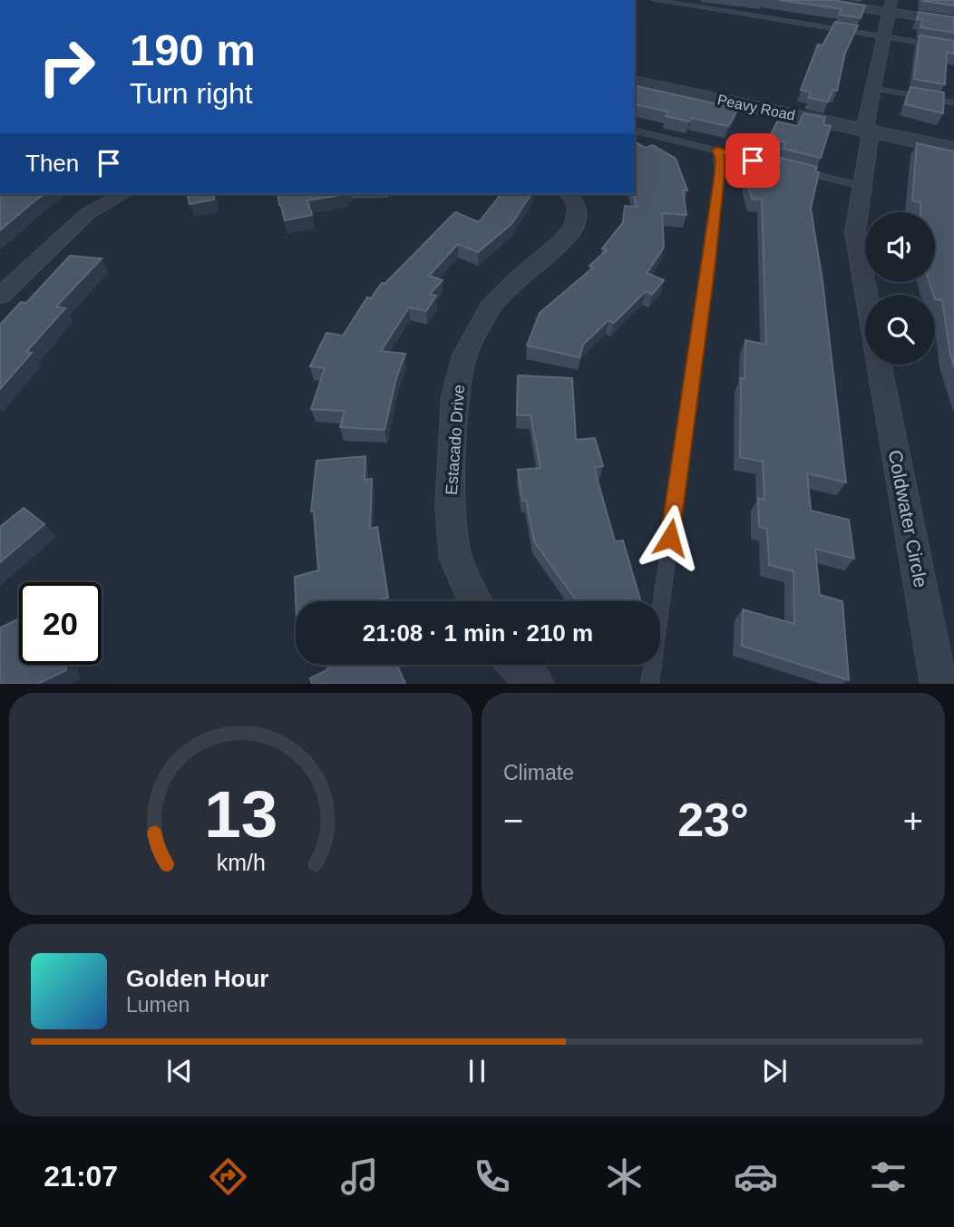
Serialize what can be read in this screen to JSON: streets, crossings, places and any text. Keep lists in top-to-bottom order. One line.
{"streets":{"street":["Peavy Road","Estacado Drive","Coldwater Circle"]},"crossings":[["Peavy Road","Coldwater Circle"]],"page":{"turn":["190 m","Turn right"],"then":"Then","limit":"20","trip":"21:08 · 1 min · 210 m","tile":"Climate","heat":["−","23°","+"],"song":["Golden Hour","Lumen"],"tabs":"21:07","gauge":["13","km/h"]}}
